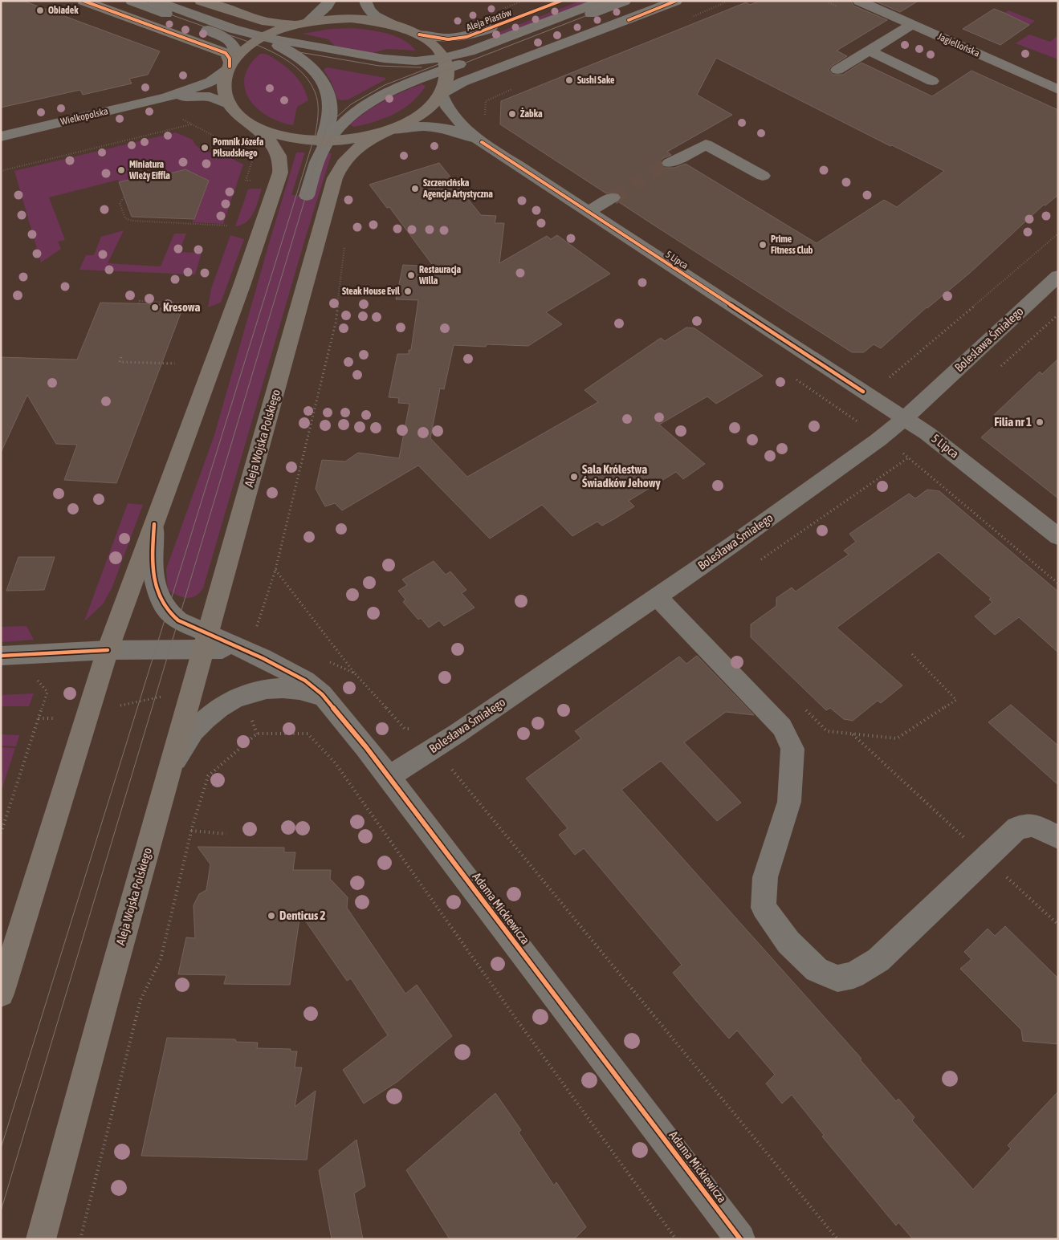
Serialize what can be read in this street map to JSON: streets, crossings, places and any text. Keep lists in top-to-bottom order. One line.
{"streets":{"main road":["Aleja Wojska Polskiego"],"street":["Aleja Piastów","Jagiellońska","Wielkopolska","5 Lipca","Bolesława Śmiałego","Adama Mickiewicza"]},"crossings":[["5 Lipca","Bolesława Śmiałego"],["5 Lipca","Aleja Wojska Polskiego"],["Bolesława Śmiałego","Adama Mickiewicza"],["Aleja Wojska Polskiego","Adama Mickiewicza"]],"places":["Obiadek","Sushi Sake","Żabka","Pomnik Józefa Piłsudskiego","Miniatura Wieży Eiffla","Szczencińska Agencja Artystyczna","Prime Fitness Club","Restauracja Willa","Steak House Evil","Kresowa","Filia nr 1","Sala Królestwa Świadków Jehowy","Denticus 2"]}
